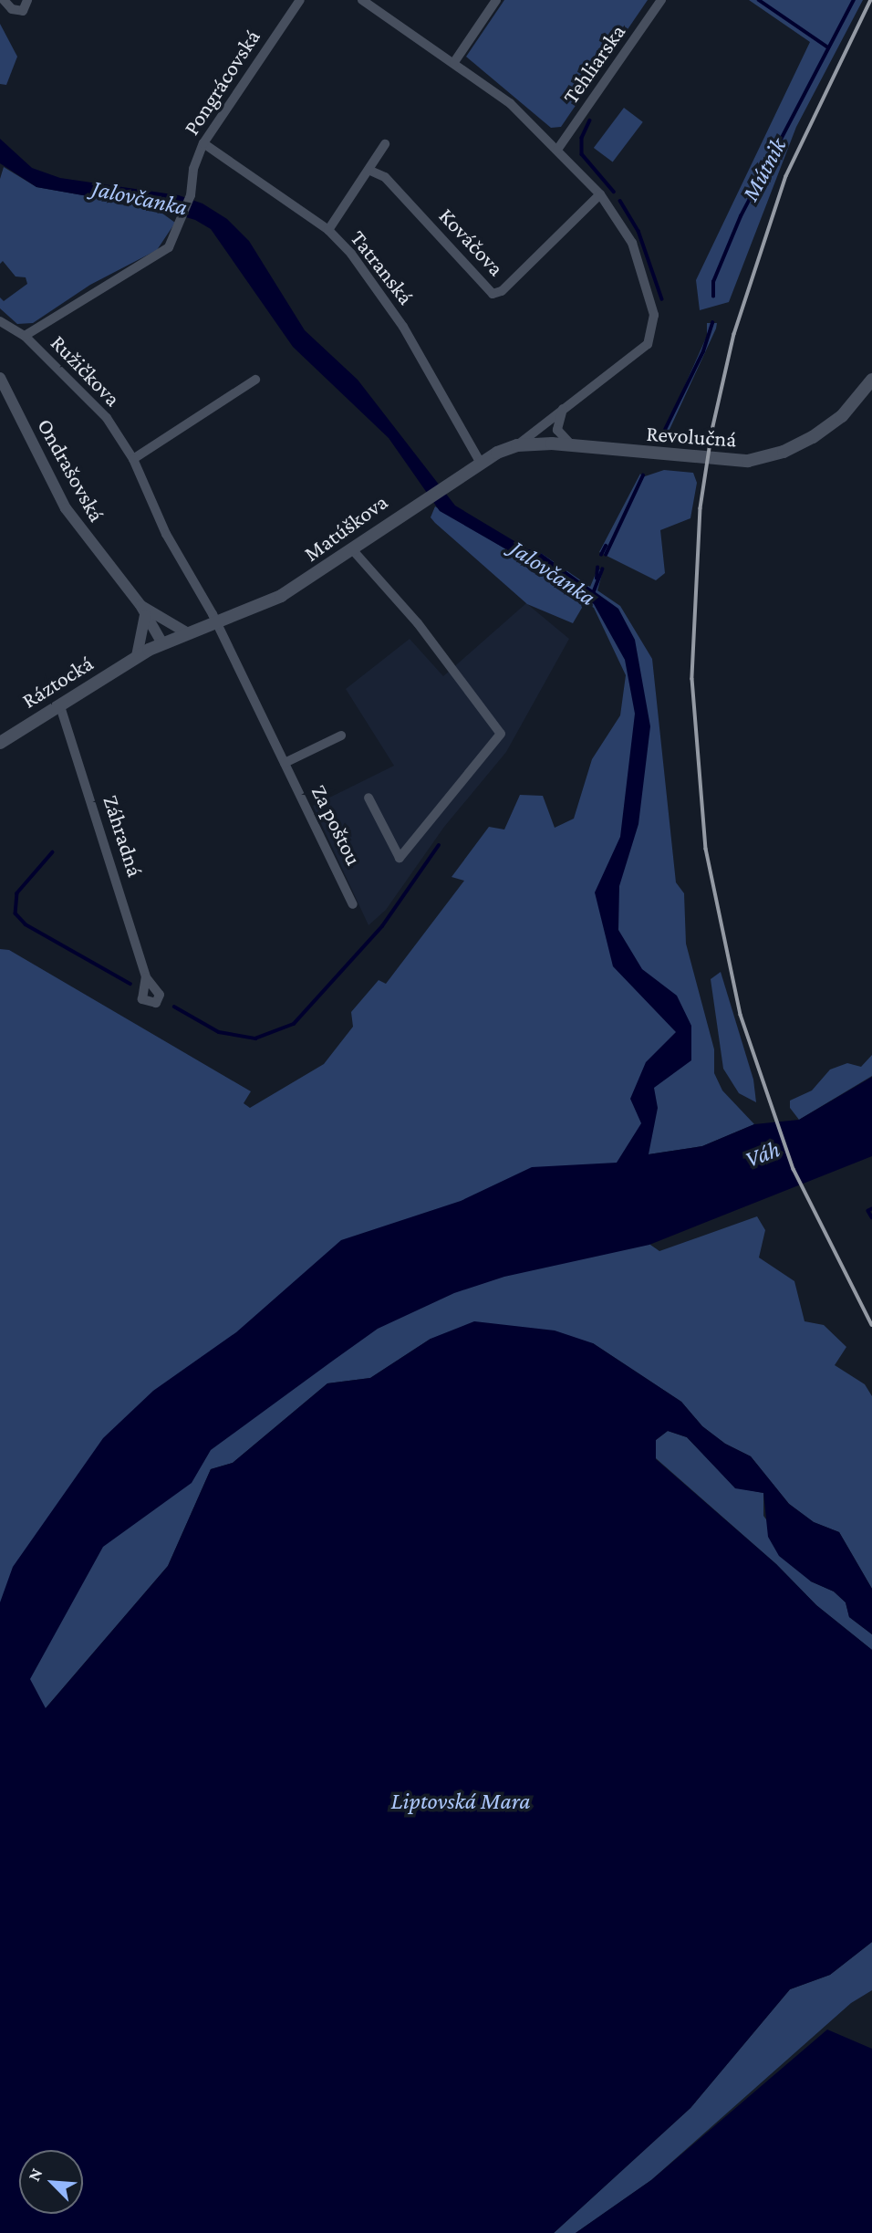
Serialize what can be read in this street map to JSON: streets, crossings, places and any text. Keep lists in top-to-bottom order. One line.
{"streets":{"main road":["Revolučná","Matúškova","Ráztocká"],"street":["Tehliarska","Pongrácovská","Kováčova","Tatranská","Ružičkova","Ondrašovská","Za poštou","Záhradná"]},"crossings":[["Pongrácovská","Tatranská"],["Pongrácovská","Ružičkova"],["Kováčova","Matúškova"],["Tatranská","Matúškova"],["Ružičkova","Matúškova"],["Ružičkova","Za poštou"],["Revolučná","Matúškova"],["Ondrašovská","Matúškova"],["Matúškova","Ráztocká"],["Matúškova","Za poštou"],["Ráztocká","Záhradná"]],"water":["Mútnik","Jalovčanka","Váh","Liptovská Mara"],"north":"top left"}
